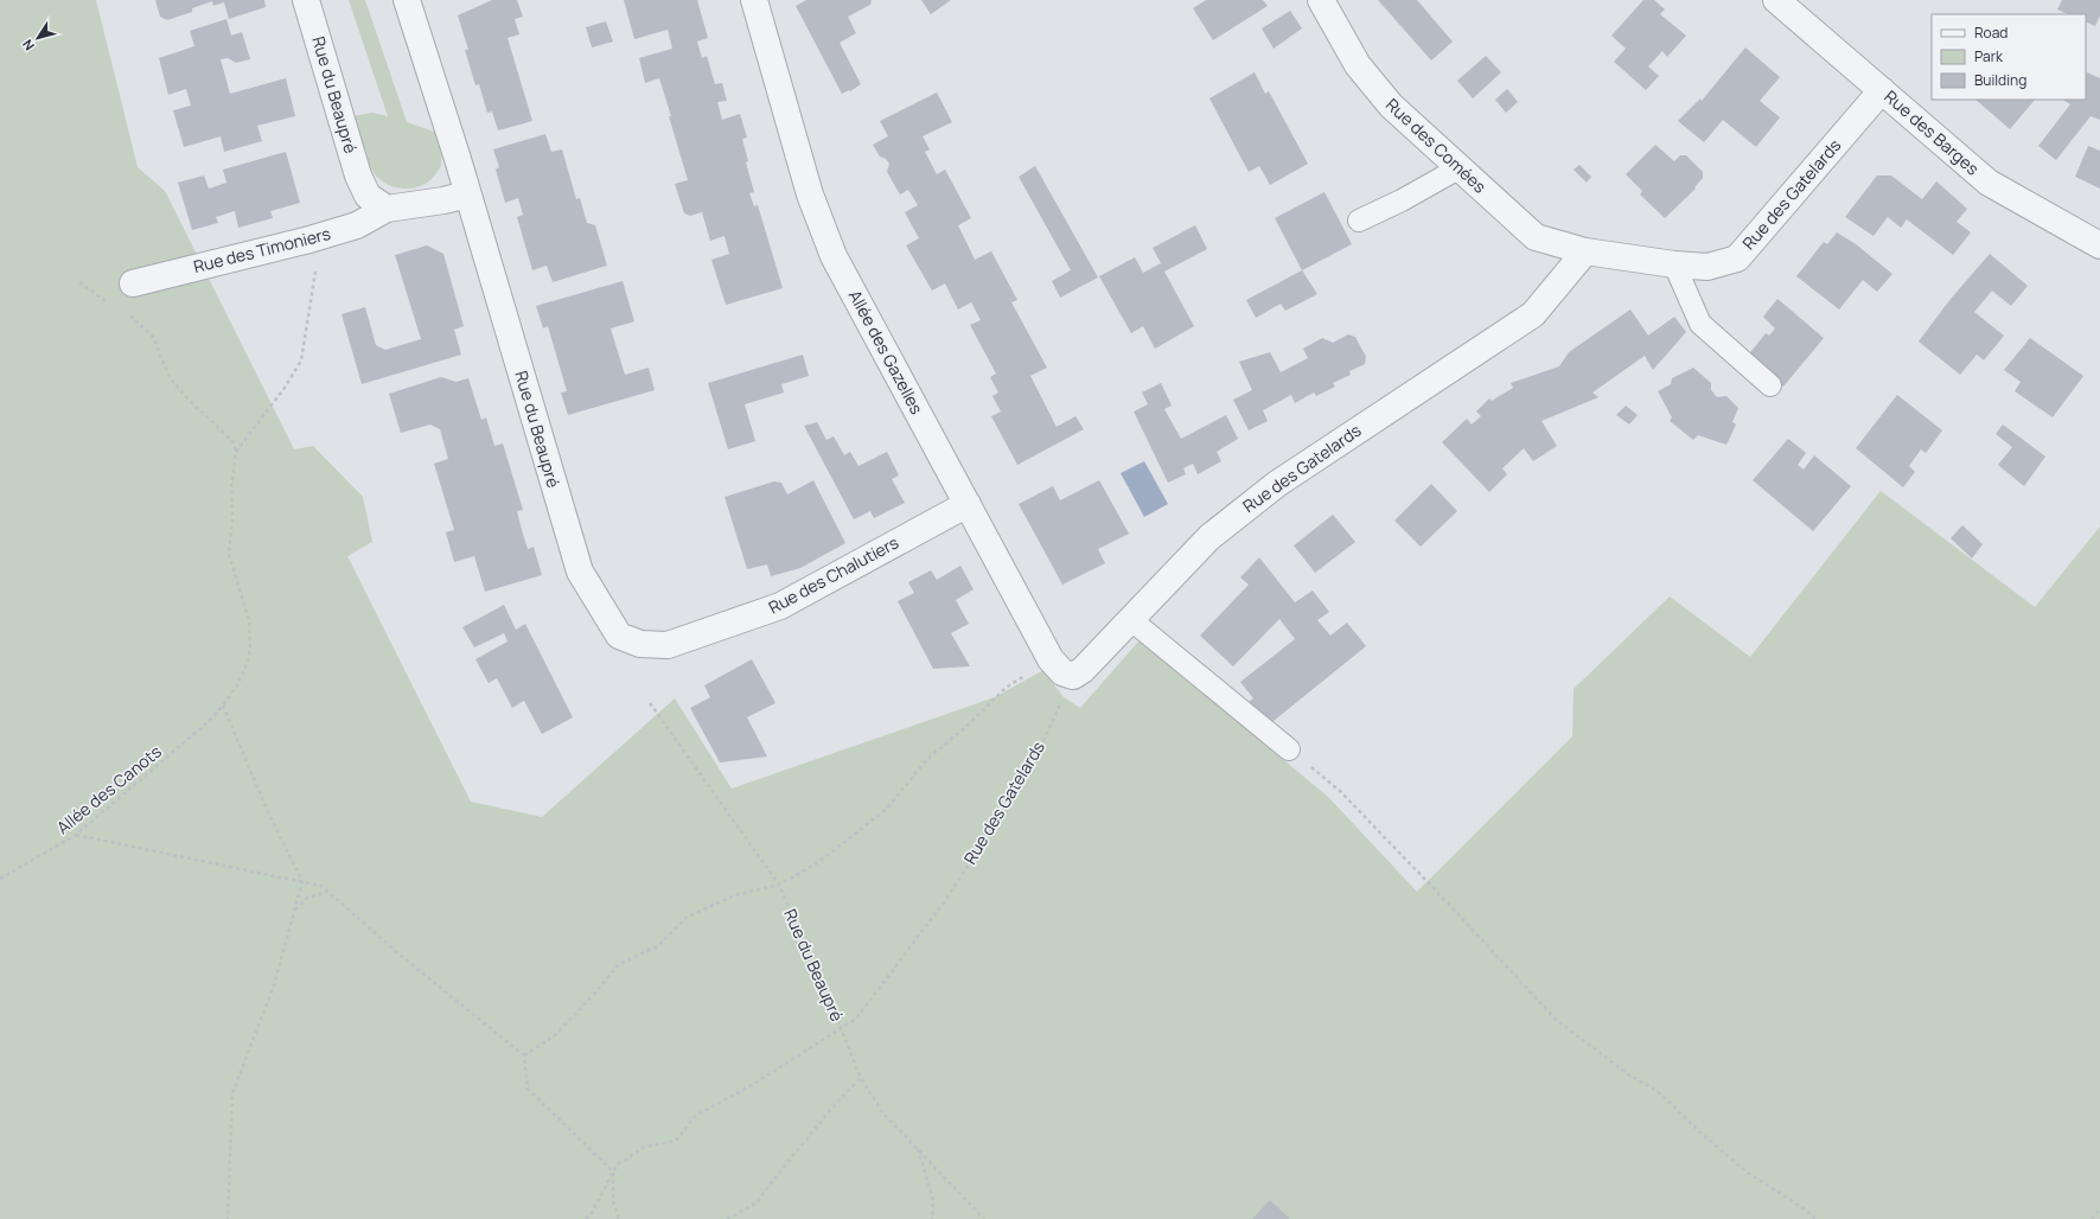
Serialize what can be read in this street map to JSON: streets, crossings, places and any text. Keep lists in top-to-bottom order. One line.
{"streets":{"street":["Rue du Beaupré","Rue des Barges","Rue des Comées","Rue des Gatelards","Rue des Timoniers","Allée des Gazelles","Rue des Chalutiers"],"path":["Allée des Canots"]},"crossings":[["Rue du Beaupré","Rue des Gatelards"],["Rue du Beaupré","Rue des Timoniers"],["Rue du Beaupré","Rue des Chalutiers"],["Rue des Barges","Rue des Gatelards"],["Rue des Comées","Rue des Gatelards"],["Rue des Gatelards","Allée des Gazelles"],["Allée des Gazelles","Rue des Chalutiers"]],"legend":["Road","Park","Building"],"north":"bottom left"}
